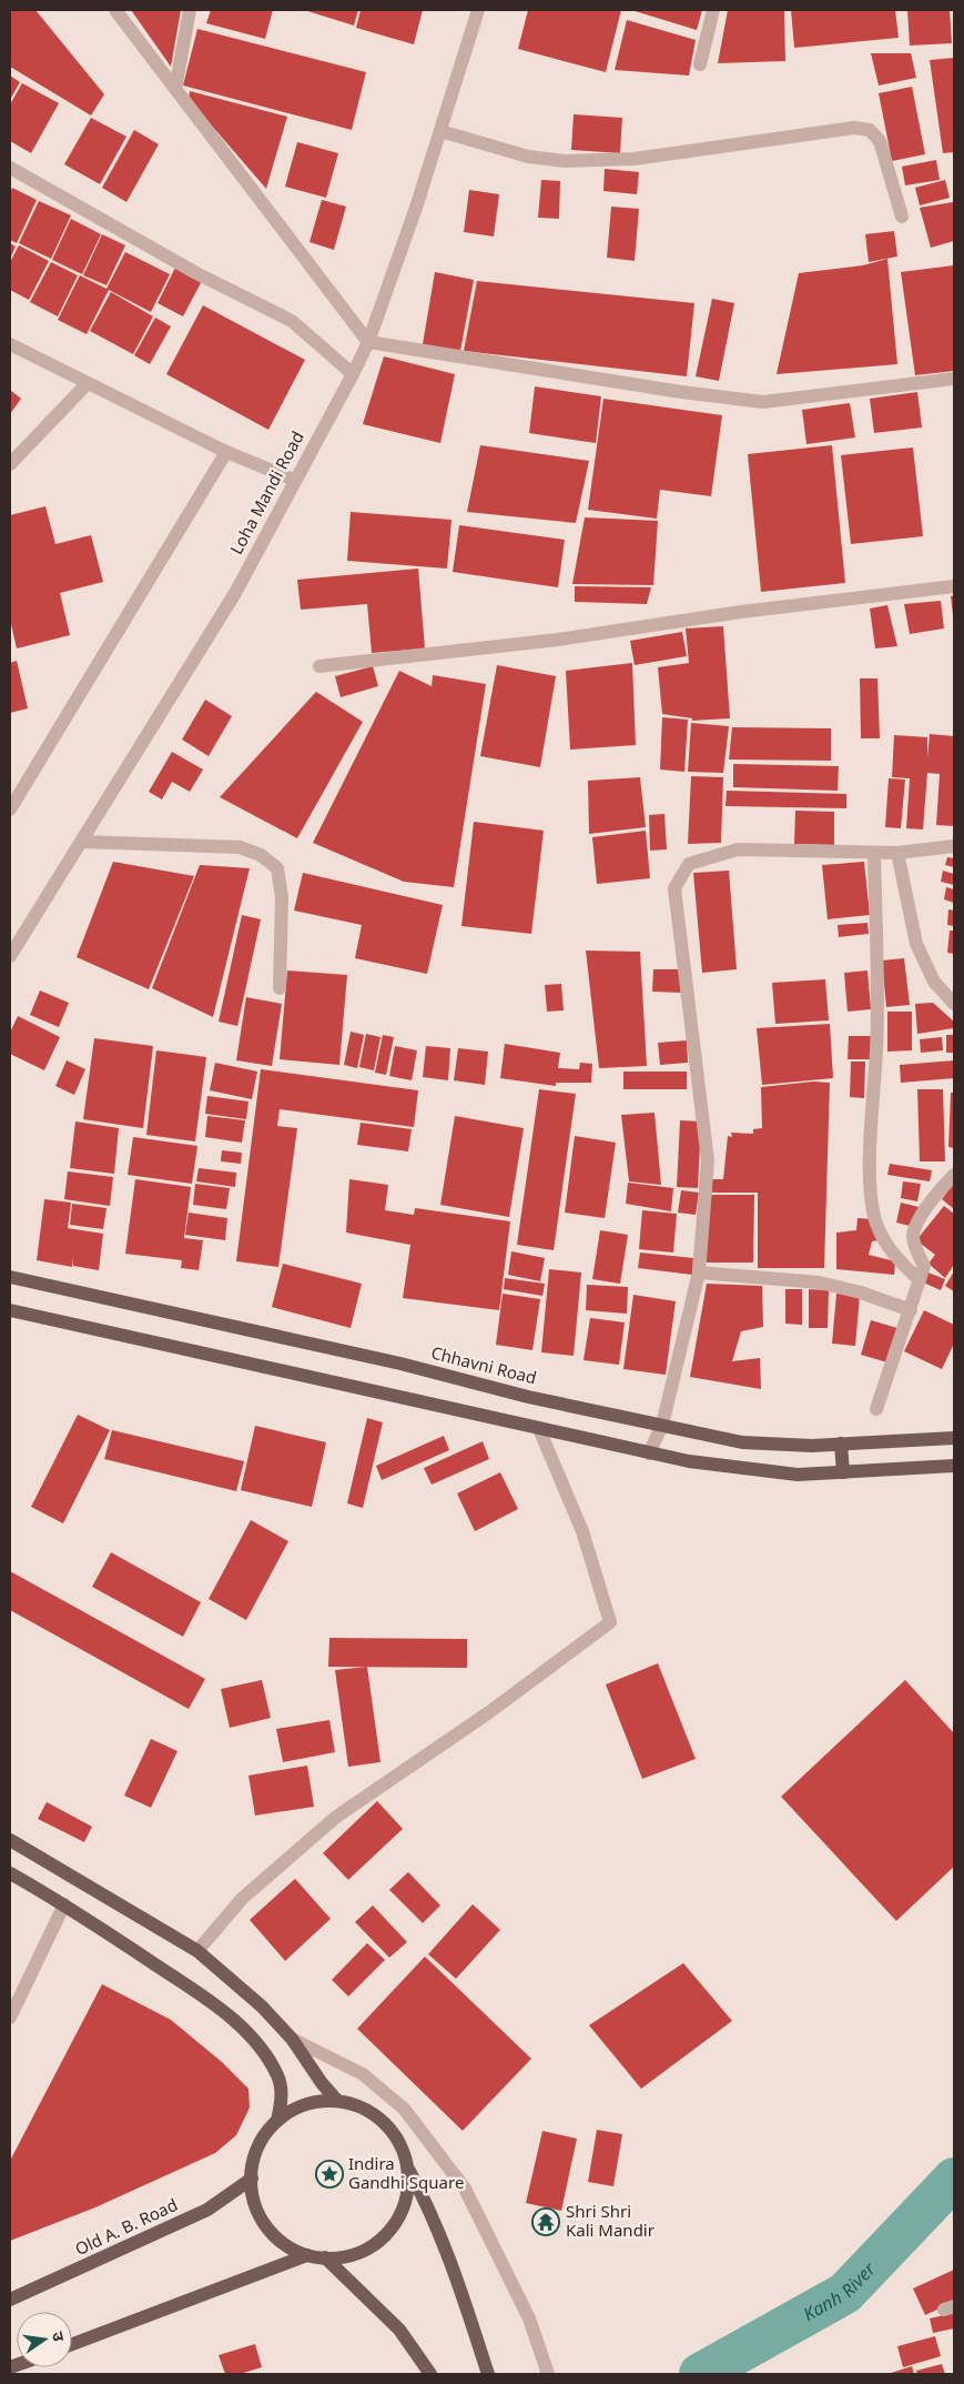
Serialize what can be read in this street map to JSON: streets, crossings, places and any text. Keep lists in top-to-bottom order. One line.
{"streets":{"main road":["Chhavni Road","Old A. B. Road"],"street":["Loha Mandi Road"]},"water":["Kanh River"],"places":{"place":["Indira Gandhi Square"],"temple":["Shri Shri Kali Mandir"]},"north":"right"}
